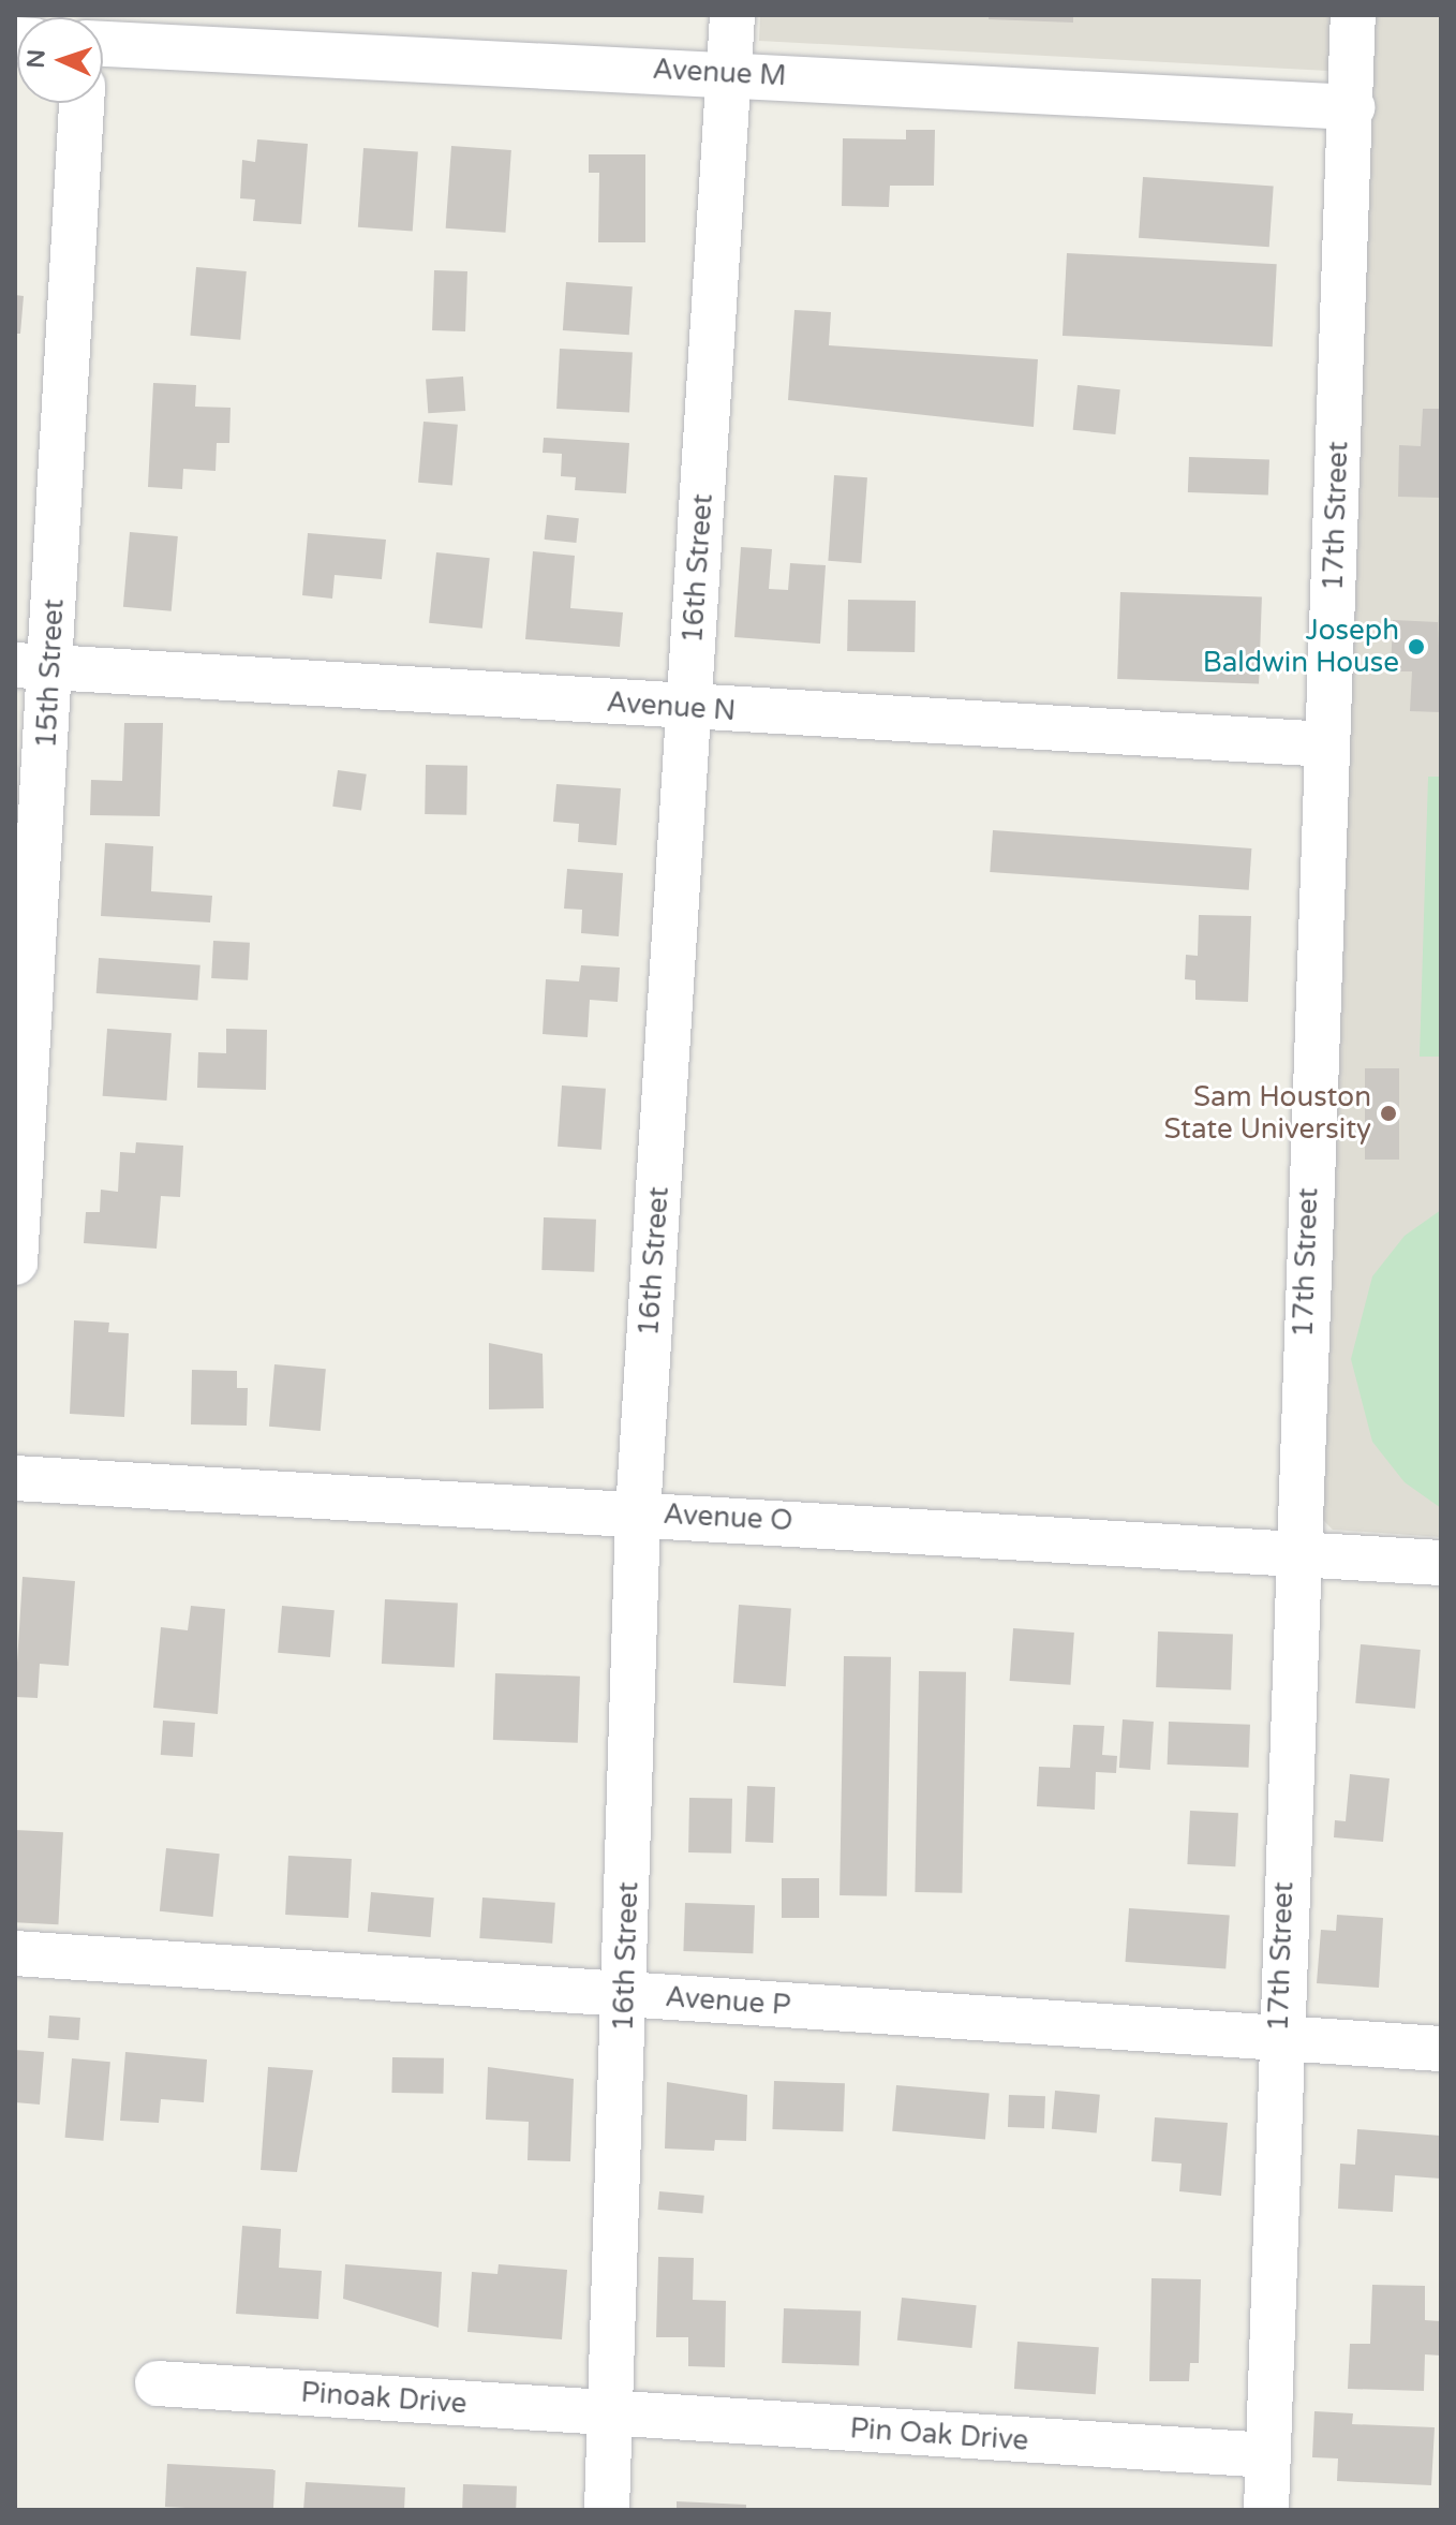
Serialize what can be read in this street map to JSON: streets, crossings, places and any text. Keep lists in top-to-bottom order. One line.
{"streets":{"street":["Avenue M","17th Street","16th Street","15th Street","Avenue N","Avenue O","Avenue P","Pinoak Drive","Pin Oak Drive"]},"crossings":[["Avenue M","17th Street"],["Avenue M","16th Street"],["17th Street","Avenue N"],["17th Street","Avenue O"],["17th Street","Avenue P"],["17th Street","Pin Oak Drive"],["16th Street","Avenue N"],["16th Street","Avenue O"],["16th Street","Avenue P"],["16th Street","Pinoak Drive"],["16th Street","Pin Oak Drive"],["15th Street","Avenue N"],["Pinoak Drive","Pin Oak Drive"]],"places":["Joseph Baldwin House","Sam Houston State University"],"north":"left"}
